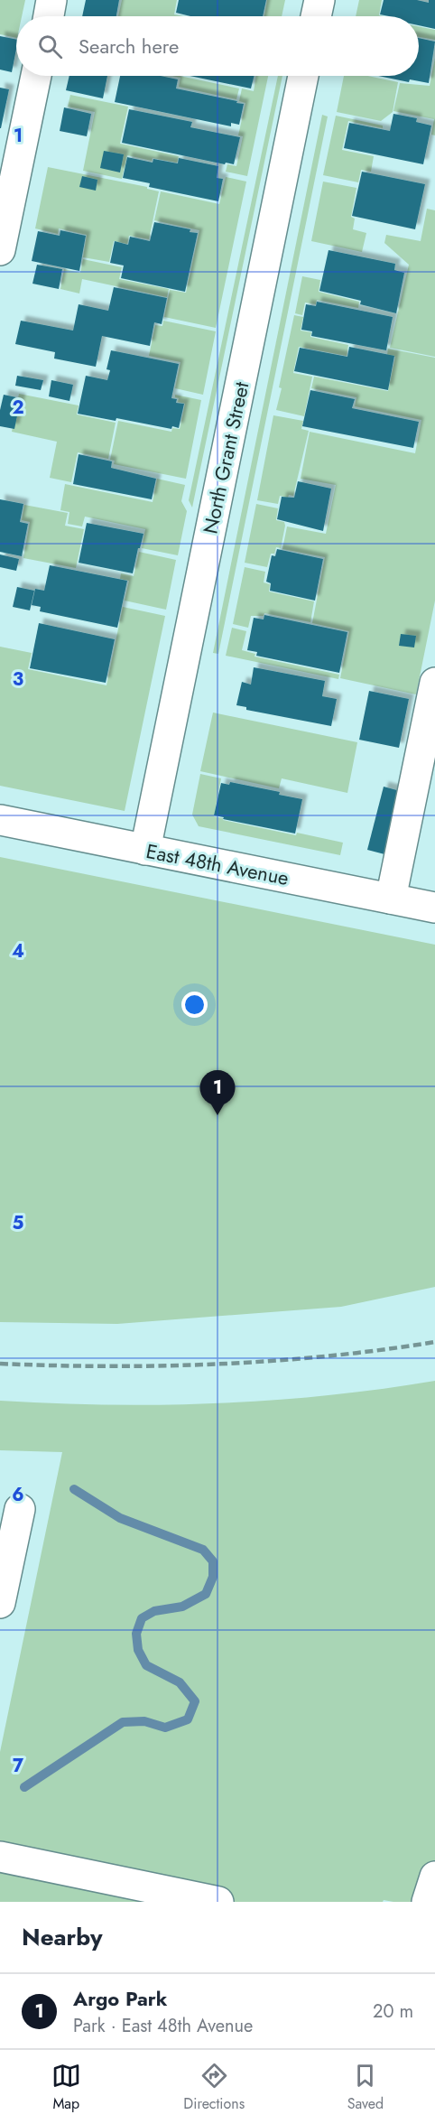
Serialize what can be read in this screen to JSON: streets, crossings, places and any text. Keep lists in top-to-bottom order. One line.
{"streets":{"street":["North Grant Street","East 48th Avenue"]},"crossings":[["North Grant Street","East 48th Avenue"]],"page":{"search":"Search here","pins":"1","heading":"Nearby","list":[{"mark":"1","name":"Argo Park","note":"Park · East 48th Avenue","value":"20 m"}],"nav":["Map","Directions","Saved"]},"grid":{"rows":["1","2","3","4","5","6","7"]}}
